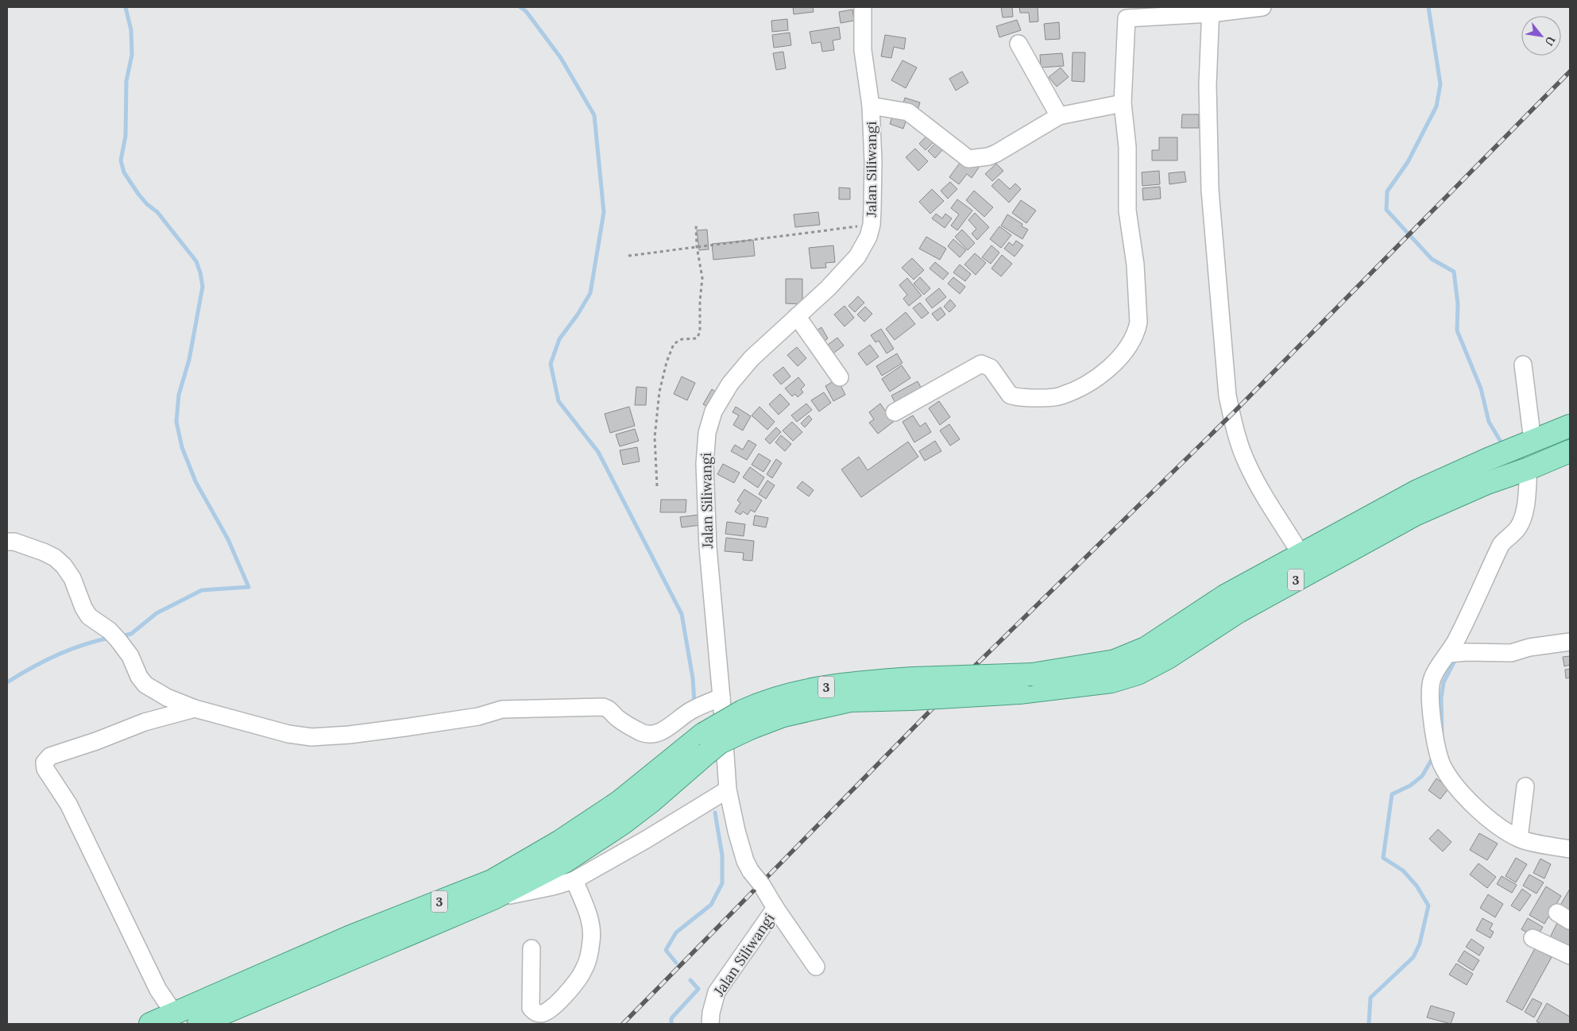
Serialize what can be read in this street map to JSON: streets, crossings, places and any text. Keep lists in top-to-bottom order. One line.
{"streets":{"main road":["3"],"street":["Jalan Siliwangi"]},"north":"bottom right"}
